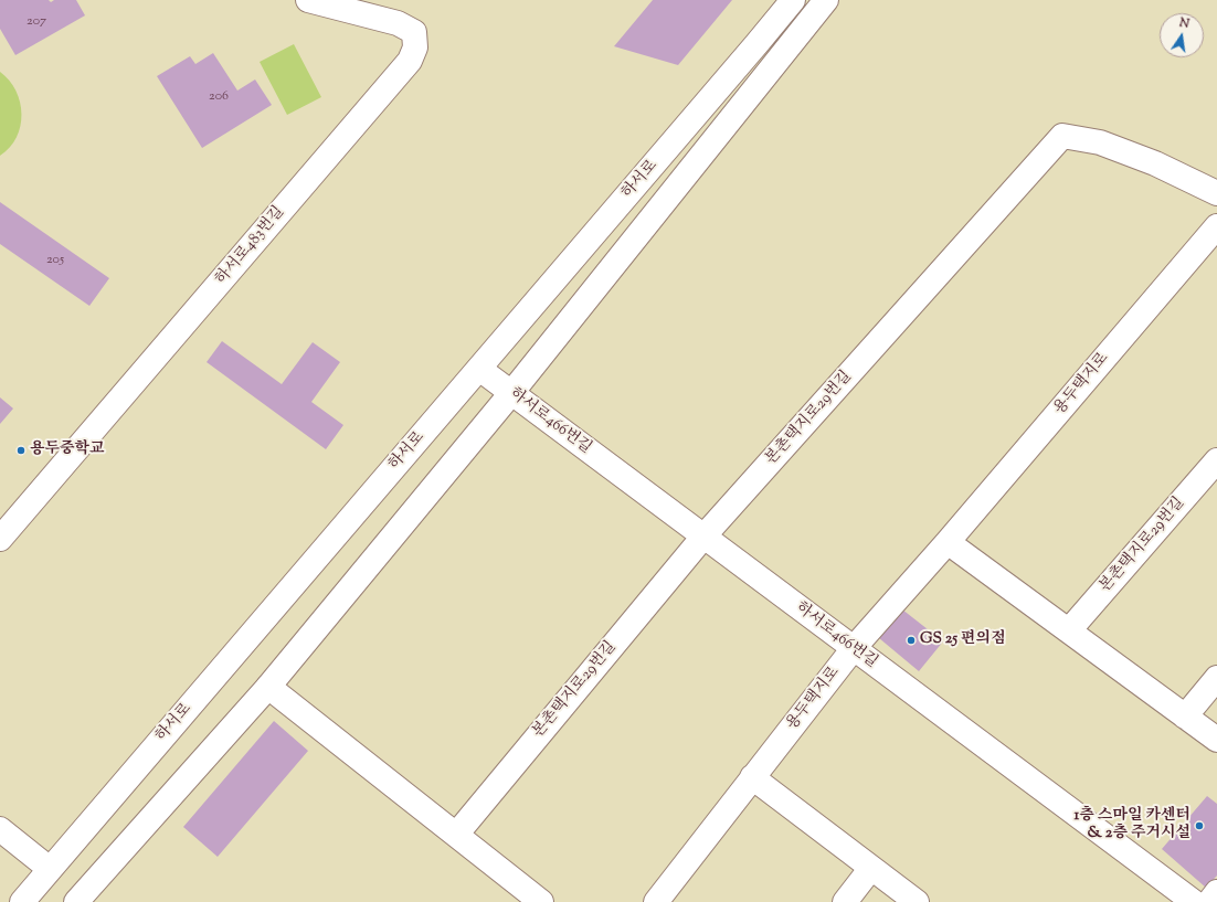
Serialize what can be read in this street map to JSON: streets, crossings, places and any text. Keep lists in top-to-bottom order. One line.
{"streets":{"street":["하서로","하서로483번길","용두택지로","본촌택지로29번길","하서로466번길"]},"crossings":[["하서로","하서로466번길"],["용두택지로","하서로466번길"],["본촌택지로29번길","하서로466번길"]],"places":["용두중학교","GS 25 편의점","1층 스마일 카센터 & 2층 주거시설"],"house_numbers":["207","206","205"],"north":"top"}
